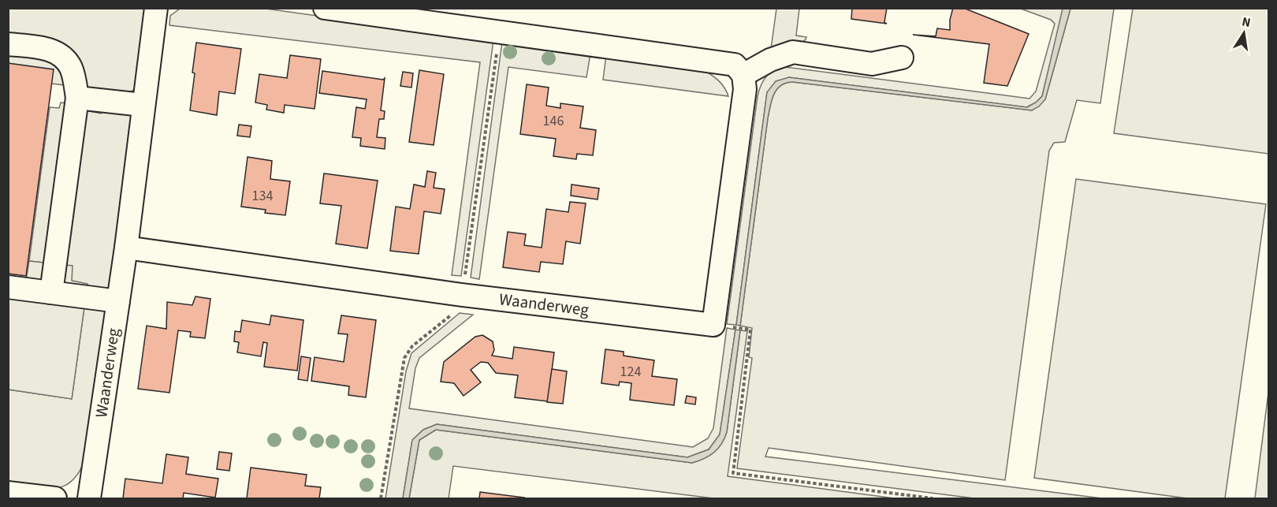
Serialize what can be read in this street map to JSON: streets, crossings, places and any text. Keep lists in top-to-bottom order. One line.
{"streets":{"street":["Waanderweg"]},"house_numbers":["146","134","124"],"north":"top"}
